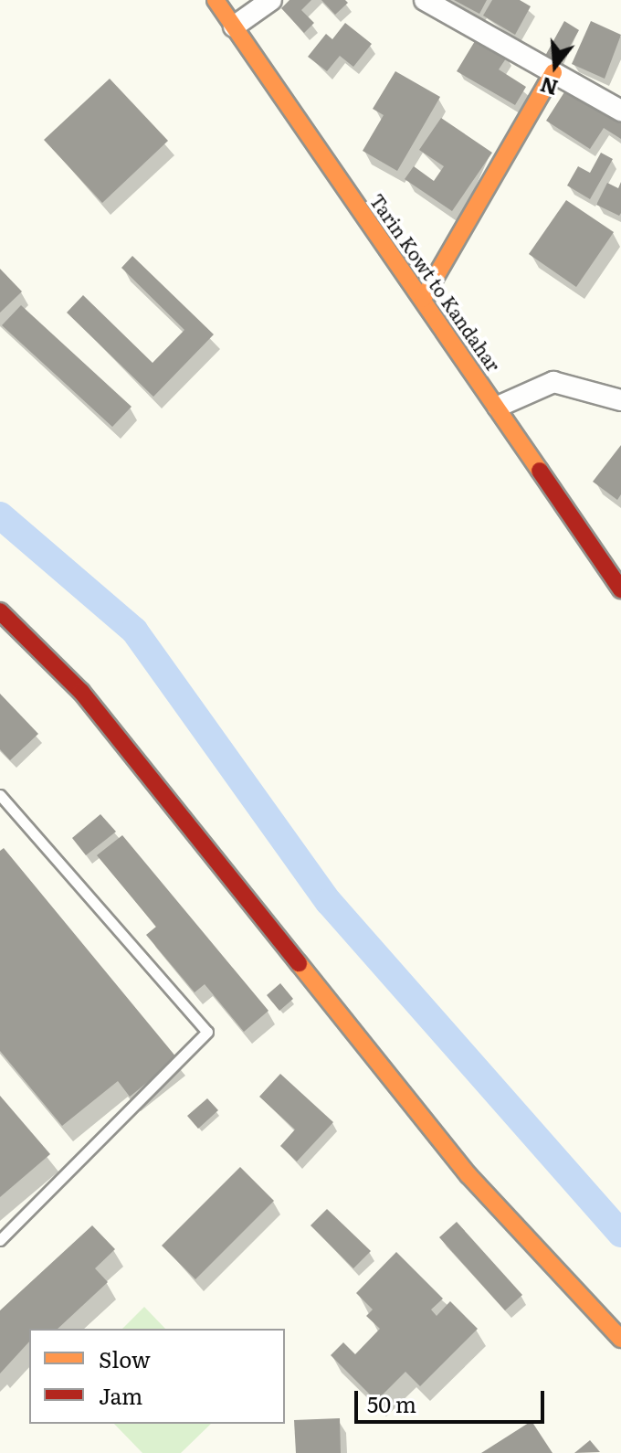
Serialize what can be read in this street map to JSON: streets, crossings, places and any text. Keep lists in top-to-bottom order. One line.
{"streets":{"street":["Tarin Kowt to Kandahar"]},"legend":["Slow","Jam"],"scale_bar":"50 m","north":"bottom"}
